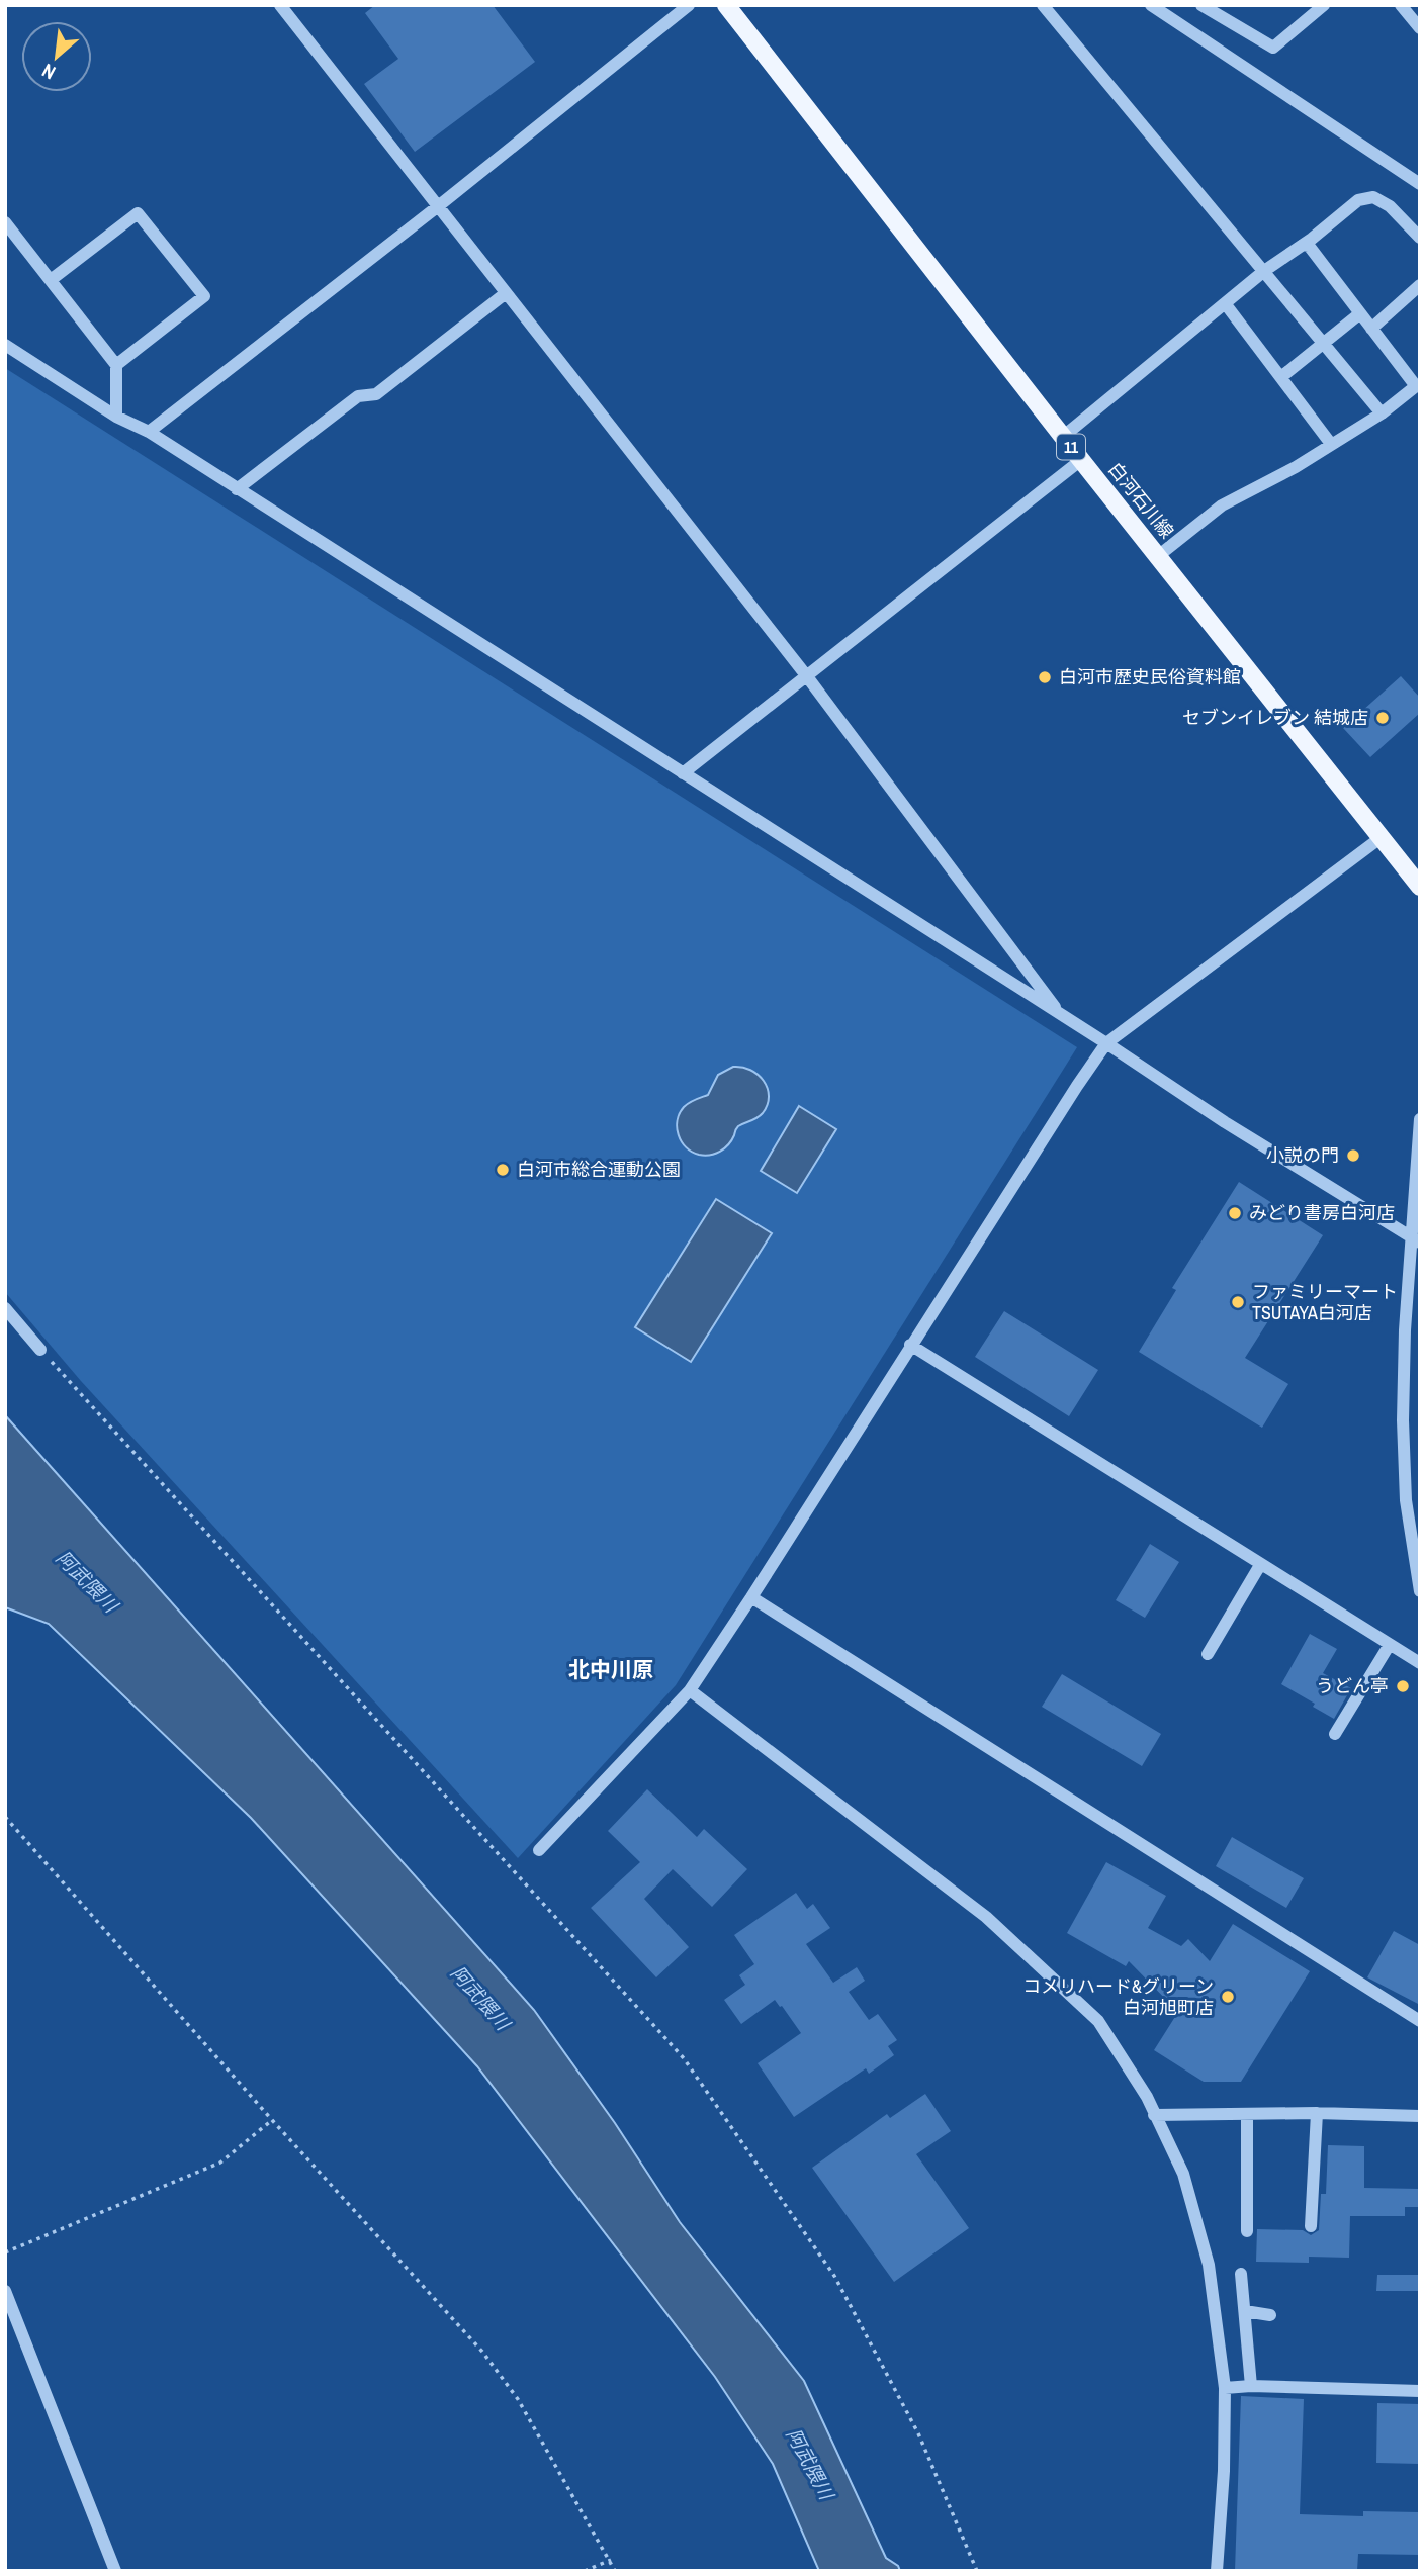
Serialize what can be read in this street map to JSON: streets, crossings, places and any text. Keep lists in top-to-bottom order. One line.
{"streets":{"main road":["11","白河石川線"]},"districts":["北中川原"],"water":["阿武隈川"],"places":["白河市歴史民俗資料館","セブンイレブン 結城店","小説の門","白河市総合運動公園","みどり書房白河店","ファミリーマート TSUTAYA白河店","うどん亭","コメリハード&グリーン 白河旭町店"],"north":"bottom left"}
